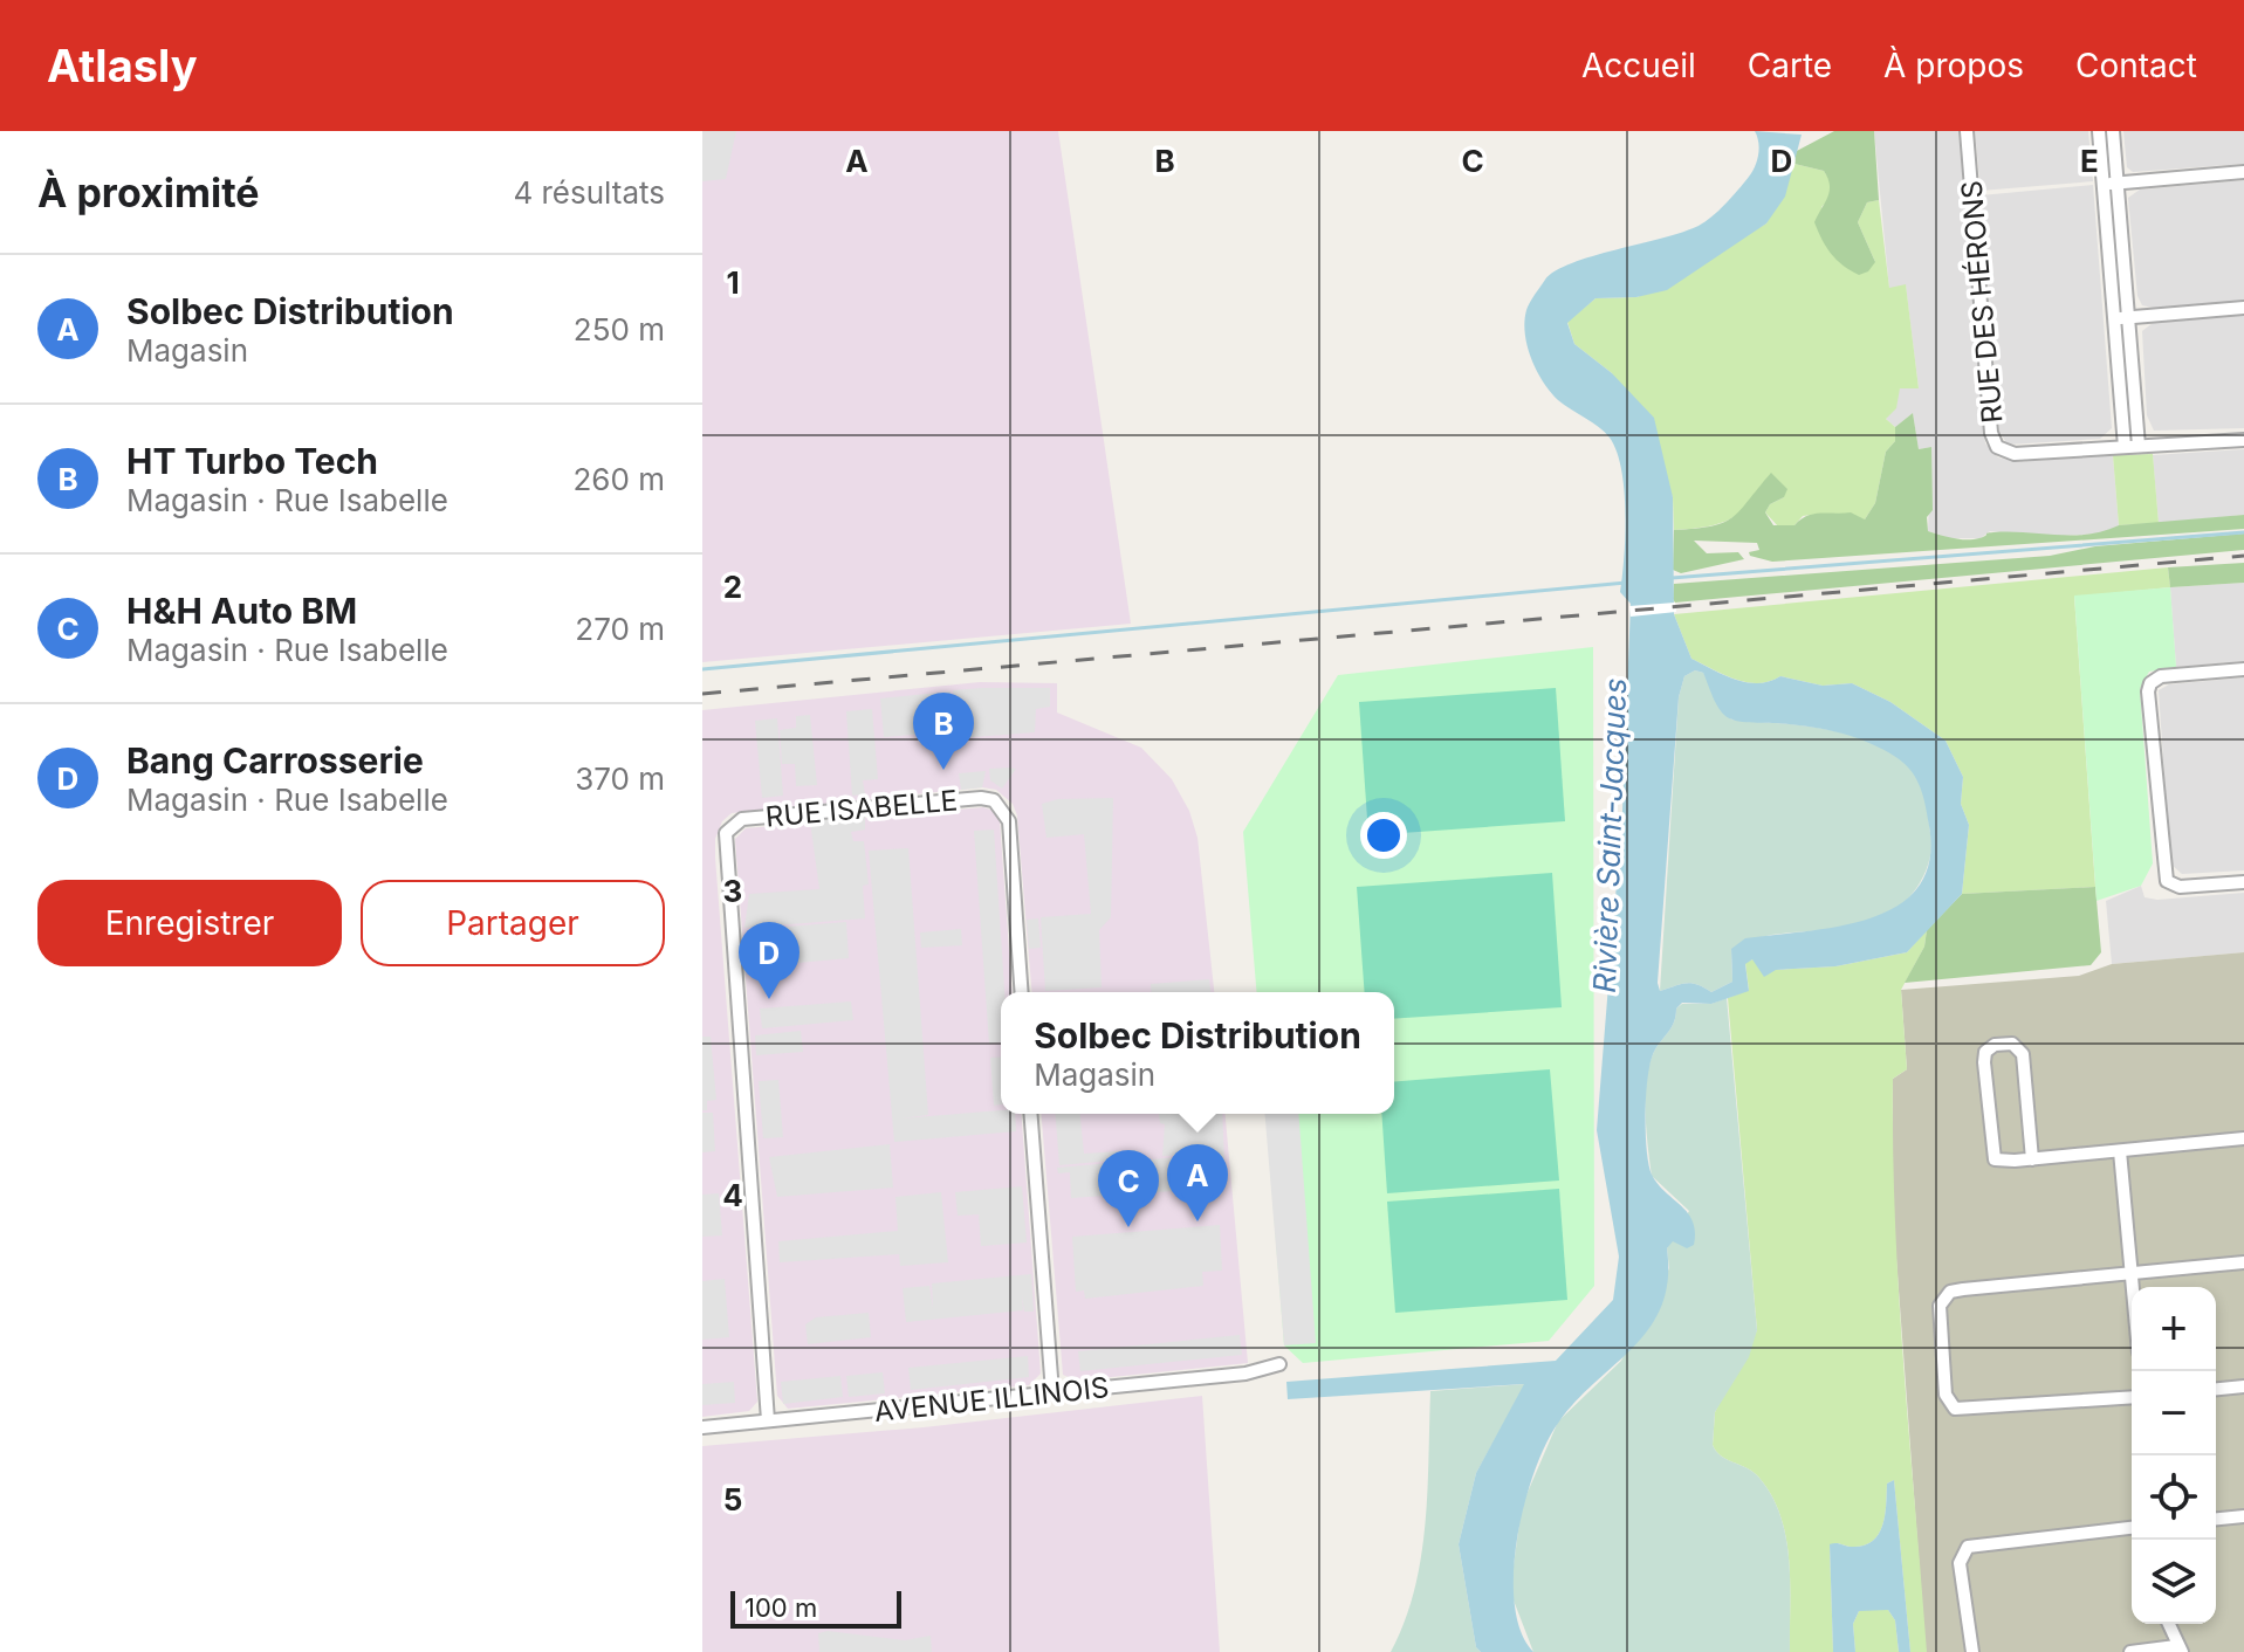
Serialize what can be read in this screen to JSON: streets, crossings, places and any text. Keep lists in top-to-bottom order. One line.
{"streets":{"street":["RUE DES HÉRONS","RUE ISABELLE","AVENUE ILLINOIS"]},"crossings":[["RUE ISABELLE","AVENUE ILLINOIS"]],"water":["Rivière Saint-Jacques"],"scale_bar":"100 m","page":{"header":"Atlasly","nav":["Accueil","Carte","À propos","Contact"],"heading":["À proximité","4 résultats"],"list":[{"mark":"A","name":"Solbec Distribution","note":"Magasin","value":"250 m"},{"mark":"B","name":"HT Turbo Tech","note":"Magasin · Rue Isabelle","value":"260 m"},{"mark":"C","name":"H&H Auto BM","note":"Magasin · Rue Isabelle","value":"270 m"},{"mark":"D","name":"Bang Carrosserie","note":"Magasin · Rue Isabelle","value":"370 m"}],"pins":["B","D","A","C"],"buttons":["Enregistrer","Partager"],"popup":["Solbec Distribution","Magasin"],"map_buttons":["+","−"],"scale":"100 m"},"grid":{"columns":["A","B","C","D","E"],"rows":["1","2","3","4","5"]}}
